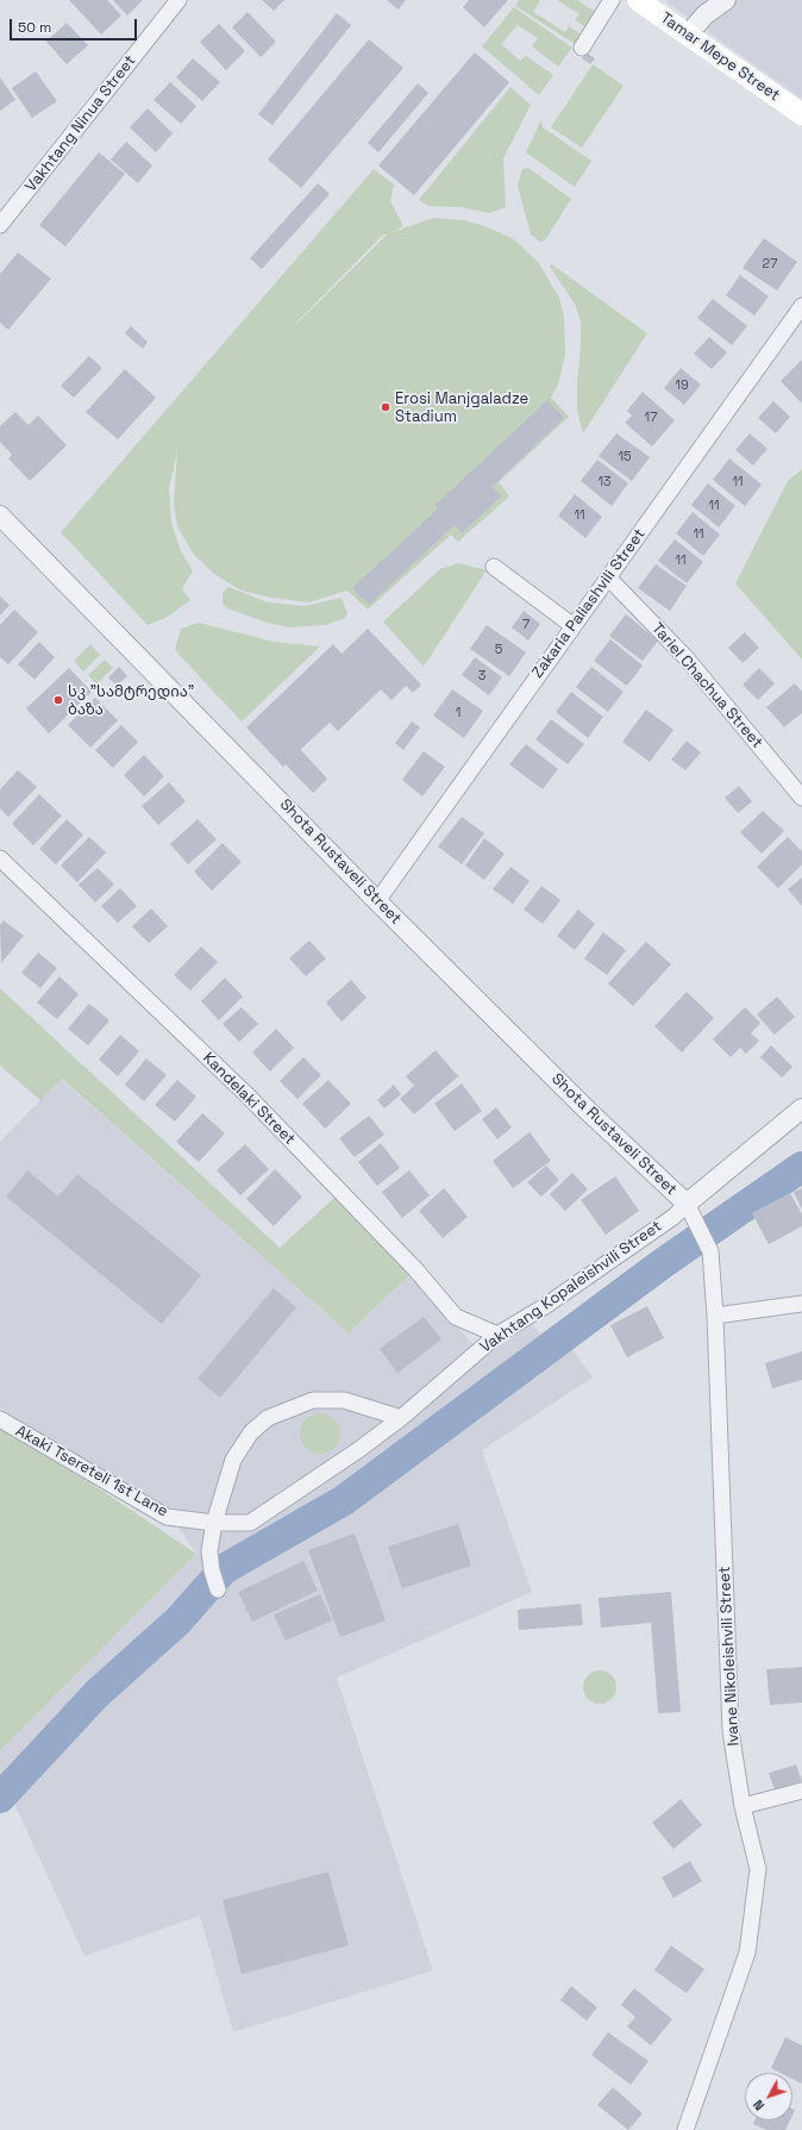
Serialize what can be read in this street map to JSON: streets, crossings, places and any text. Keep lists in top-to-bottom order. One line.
{"streets":{"main road":["Tamar Mepe Street"],"street":["Vakhtang Ninua Street","Zakaria Paliashvili Street","Tariel Chachua Street","Shota Rustaveli Street","Kandelaki Street","Vakhtang Kopaleishvili Street","Akaki Tsereteli 1st Lane","Ivane Nikoleishvili Street"]},"crossings":[["Zakaria Paliashvili Street","Tariel Chachua Street"],["Zakaria Paliashvili Street","Shota Rustaveli Street"],["Shota Rustaveli Street","Vakhtang Kopaleishvili Street"],["Shota Rustaveli Street","Ivane Nikoleishvili Street"],["Kandelaki Street","Vakhtang Kopaleishvili Street"],["Vakhtang Kopaleishvili Street","Akaki Tsereteli 1st Lane"],["Vakhtang Kopaleishvili Street","Ivane Nikoleishvili Street"]],"places":["Erosi Manjgaladze Stadium","სკ \"სამტრედია\" ბაზა"],"house_numbers":["27","19","17","15","13","11","11","11","11","11","7","5","3","1"],"scale_bar":"50 m","north":"bottom left"}
